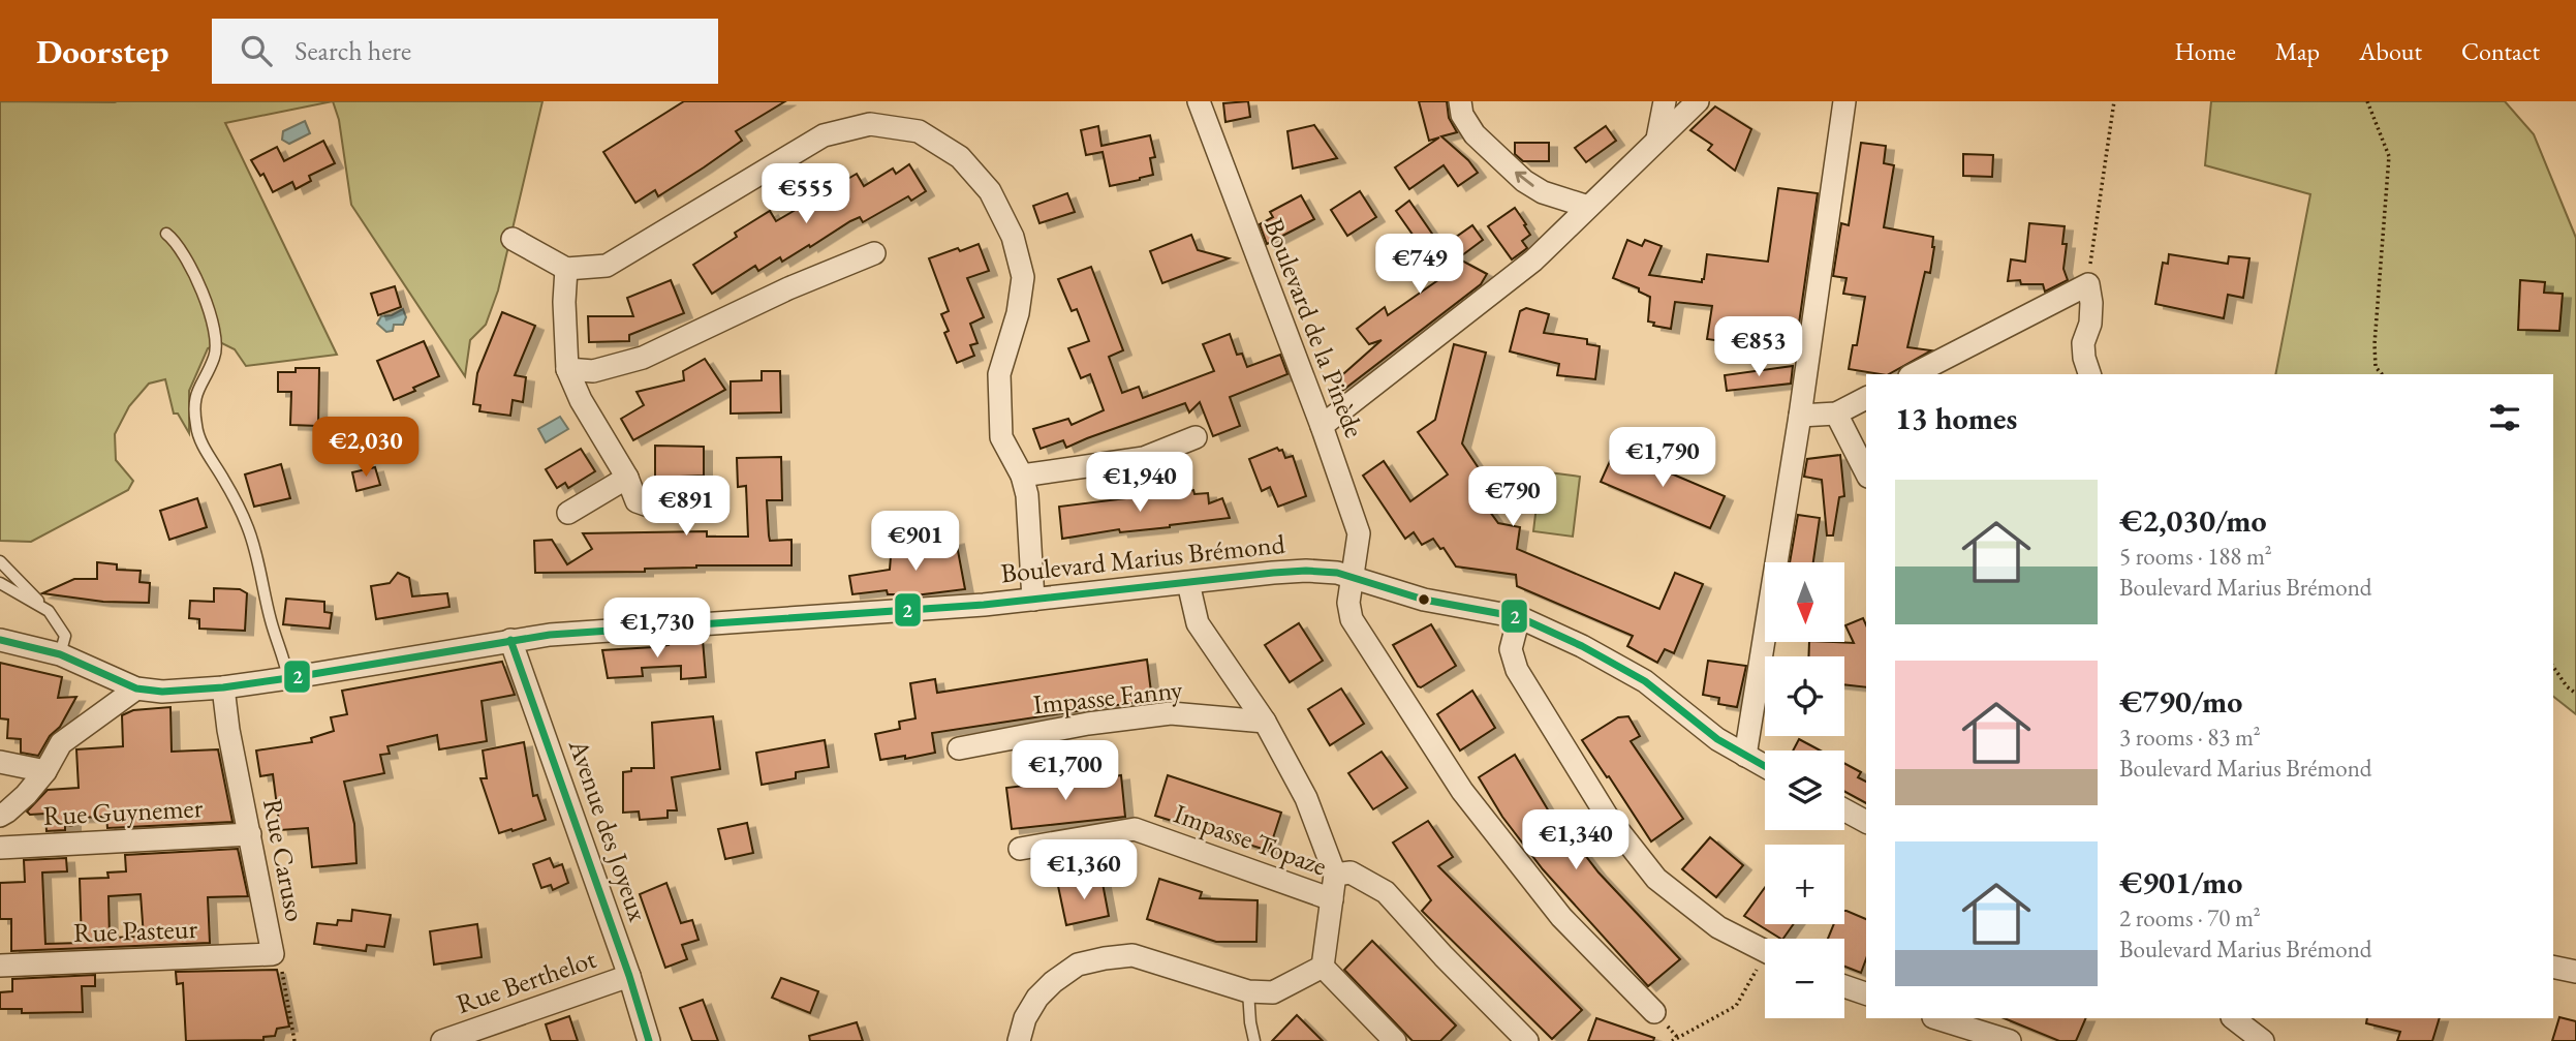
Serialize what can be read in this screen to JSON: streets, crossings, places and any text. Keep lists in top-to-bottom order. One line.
{"streets":{"street":["Boulevard de la Pinède","Boulevard Marius Brémond","Impasse Fanny","Rue Guynemer","Avenue des Joyeux","Impasse Topaze","Rue Caruso","Rue Pasteur","Rue Berthelot"]},"crossings":[["Boulevard de la Pinède","Boulevard Marius Brémond"],["Boulevard Marius Brémond","Avenue des Joyeux"],["Boulevard Marius Brémond","Rue Caruso"],["Rue Guynemer","Rue Caruso"],["Avenue des Joyeux","Rue Berthelot"],["Rue Caruso","Rue Pasteur"]],"lines":["transit line 2"],"north":"bottom","page":{"header":"Doorstep","search":"Search here","nav":["Home","Map","About","Contact"],"price":["€555","€749","€853","€2,030","€1,790","€1,940","€790","€891","€901","€1,730","€1,700","€1,340","€1,360"],"heading":"13 homes","list":[{"name":"€2,030/mo","note":"5 rooms · 188 m² · Boulevard Marius Brémond"},{"name":"€790/mo","note":"3 rooms · 83 m² · Boulevard Marius Brémond"},{"name":"€901/mo","note":"2 rooms · 70 m² · Boulevard Marius Brémond"}],"map_buttons":["+","−"]}}
